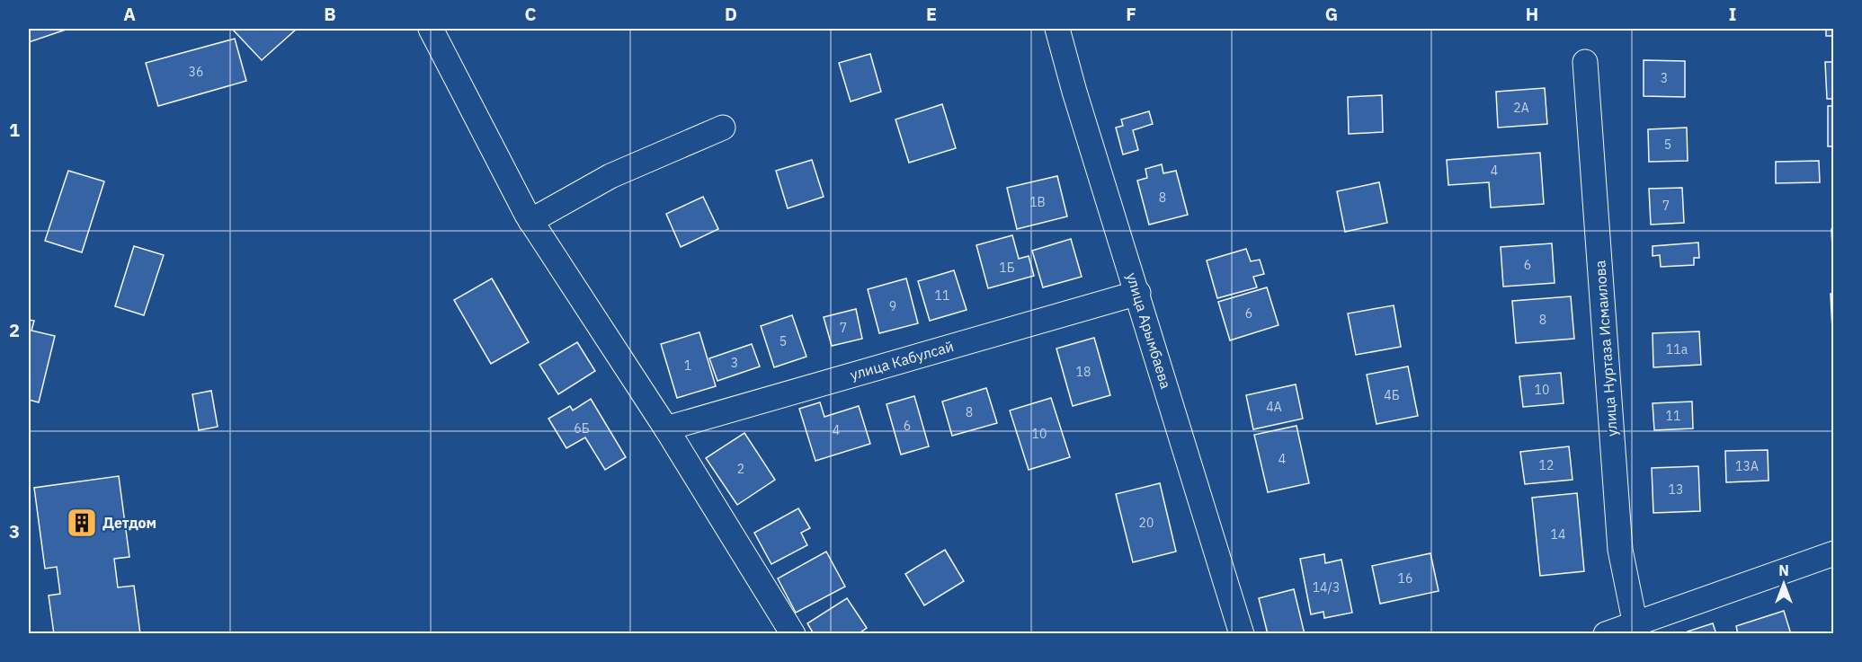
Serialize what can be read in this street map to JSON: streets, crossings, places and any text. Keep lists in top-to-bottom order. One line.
{"streets":{"street":["улица Арымбаева","улица Нуртаза Исмаилова","улица Кабулсай"]},"crossings":[["улица Арымбаева","улица Кабулсай"]],"places":{"building":["Детдом"]},"house_numbers":["36","3","2А","5","4","8","1В","7","6","1Б","11","9","6","8","7","5","11а","3","1","18","10","4Б","4А","8","11","6","6Б","4","10","4","12","13А","2","13","20","14","16","14/3"],"north":"top","grid":{"columns":["A","B","C","D","E","F","G","H","I"],"rows":["1","2","3"]}}
